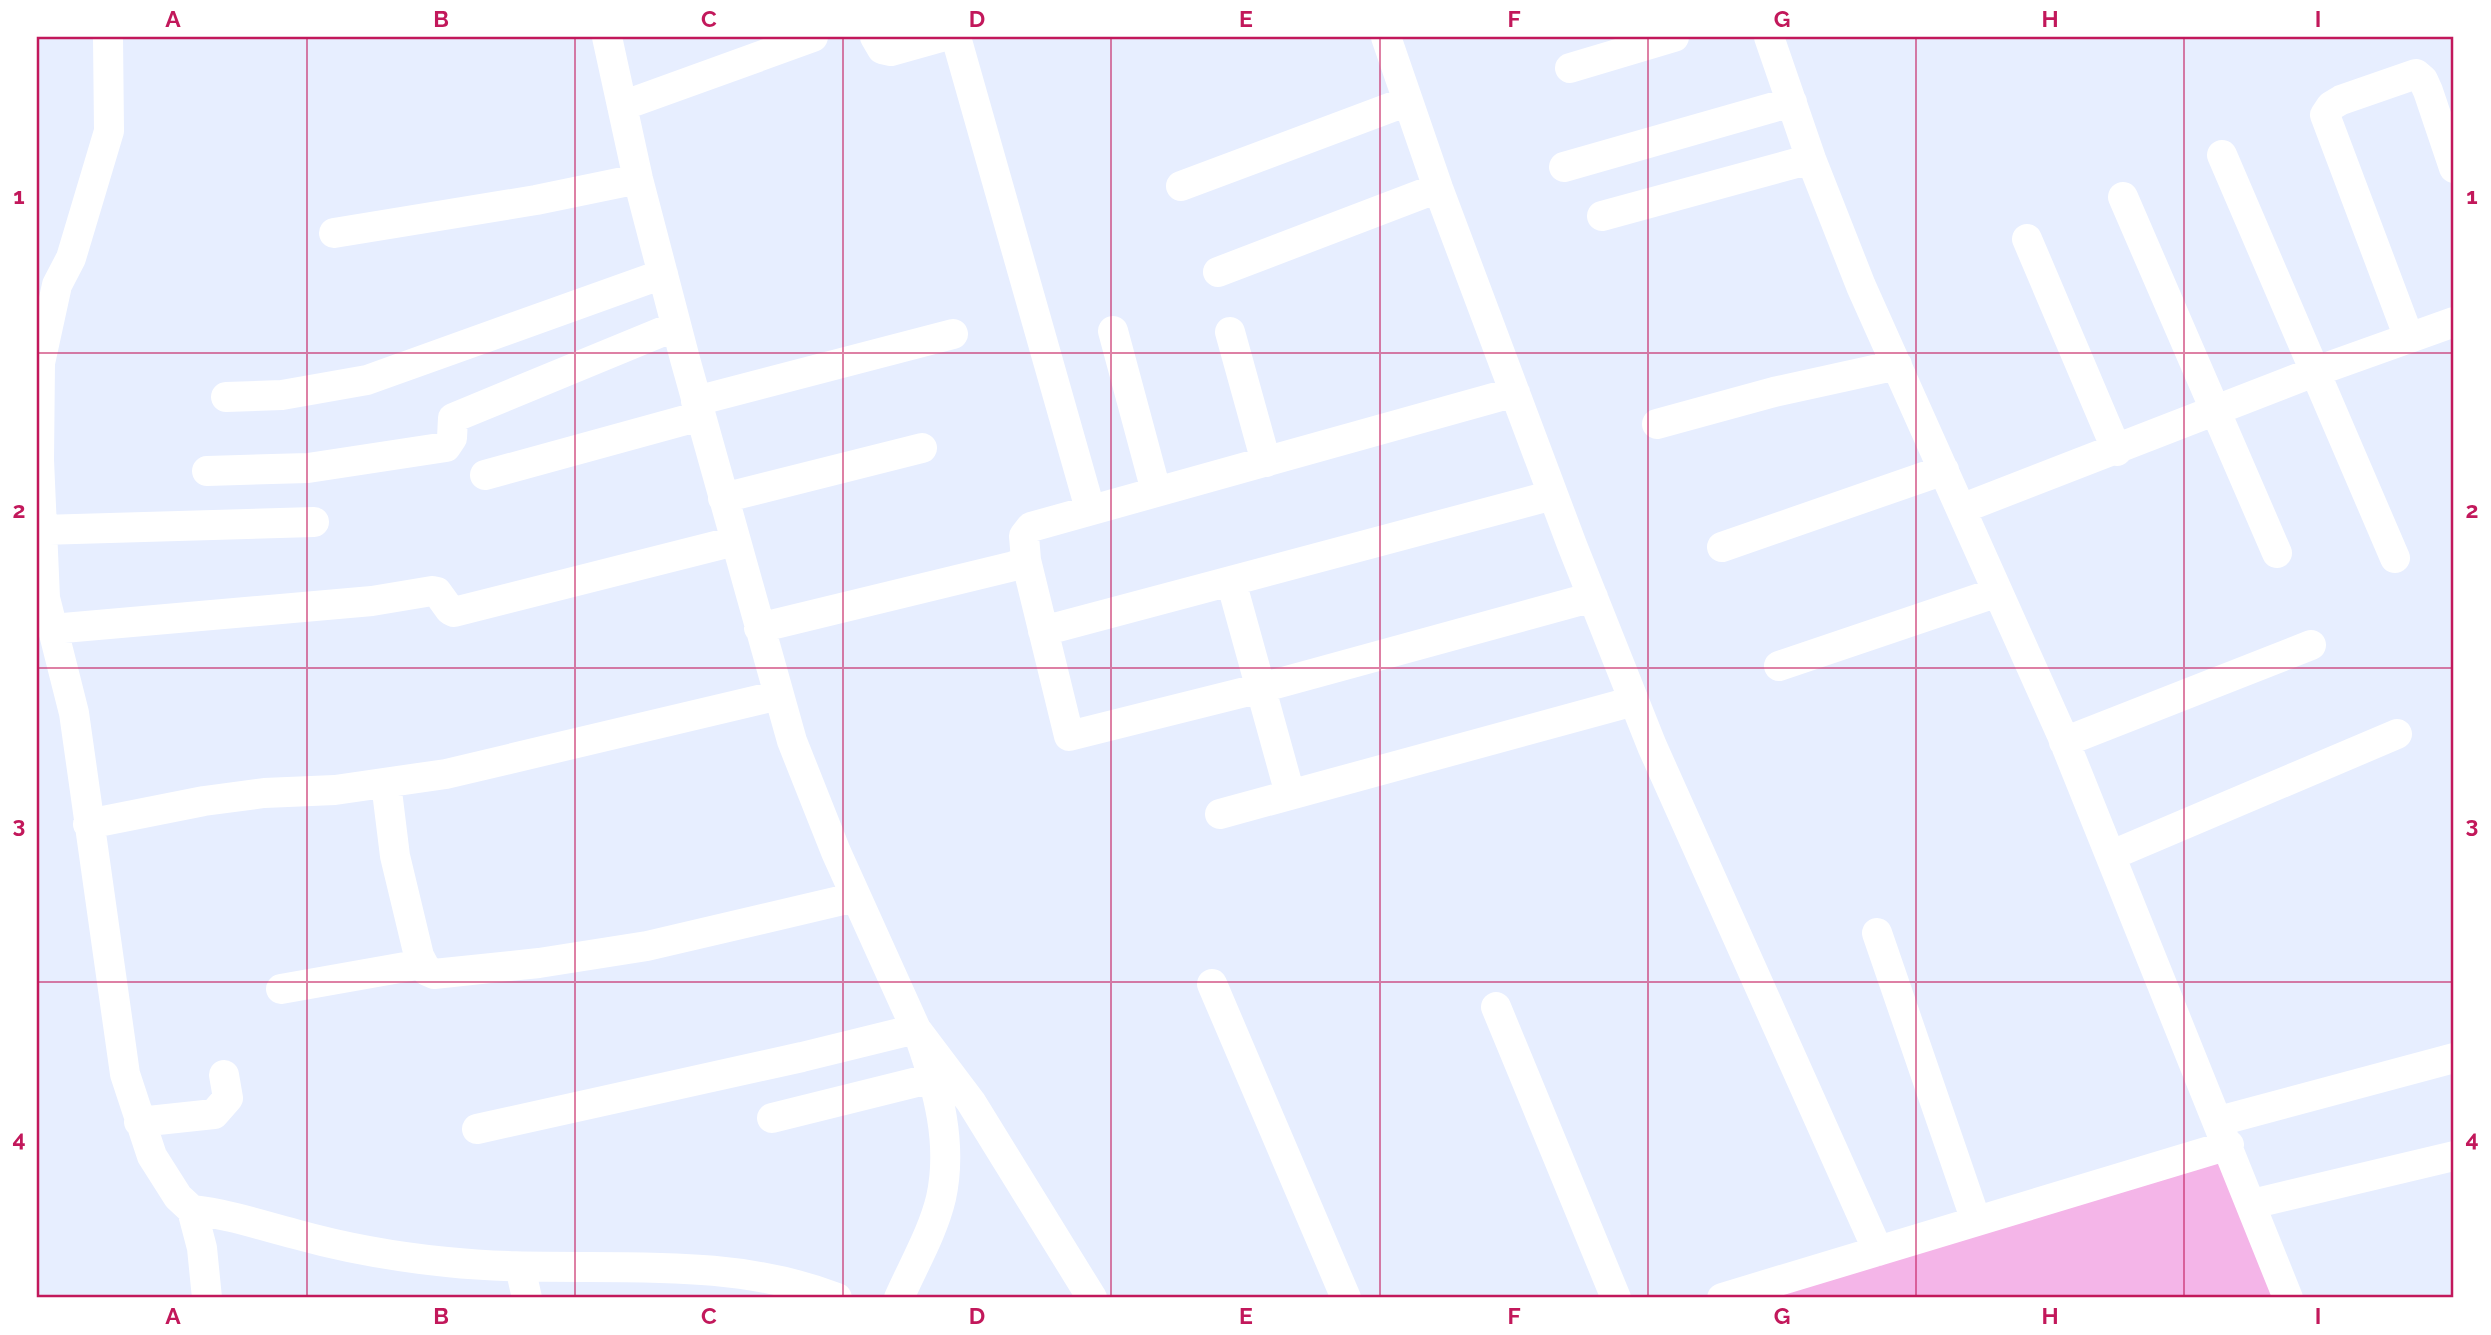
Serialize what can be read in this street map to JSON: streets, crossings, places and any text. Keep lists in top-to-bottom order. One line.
{"grid":{"columns":["A","B","C","D","E","F","G","H","I"],"rows":["1","2","3","4"]}}
